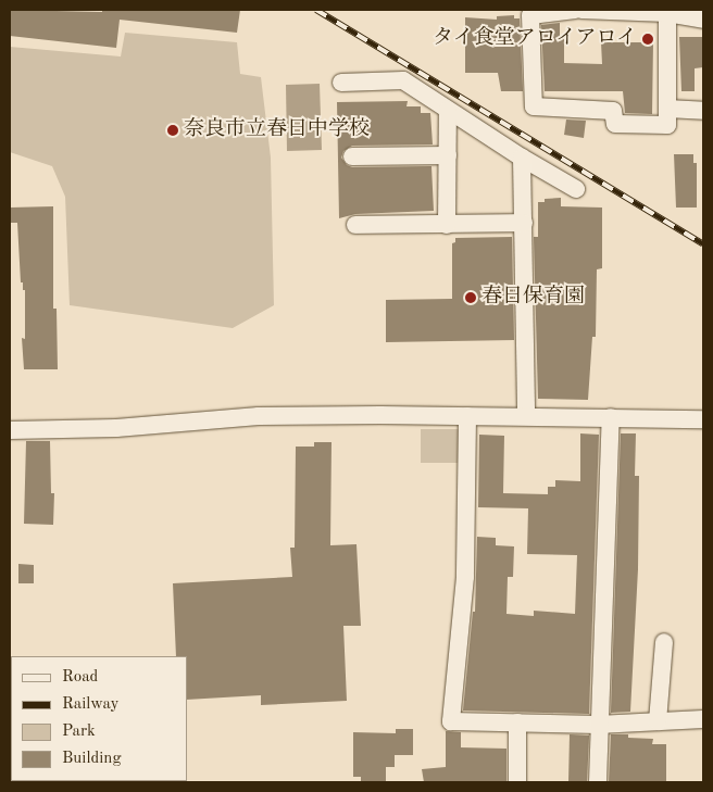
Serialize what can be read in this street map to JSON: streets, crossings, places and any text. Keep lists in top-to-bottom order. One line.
{"places":["タイ食堂アロイアロイ","奈良市立春日中学校","春日保育園"],"legend":["Road","Railway","Park","Building"]}
